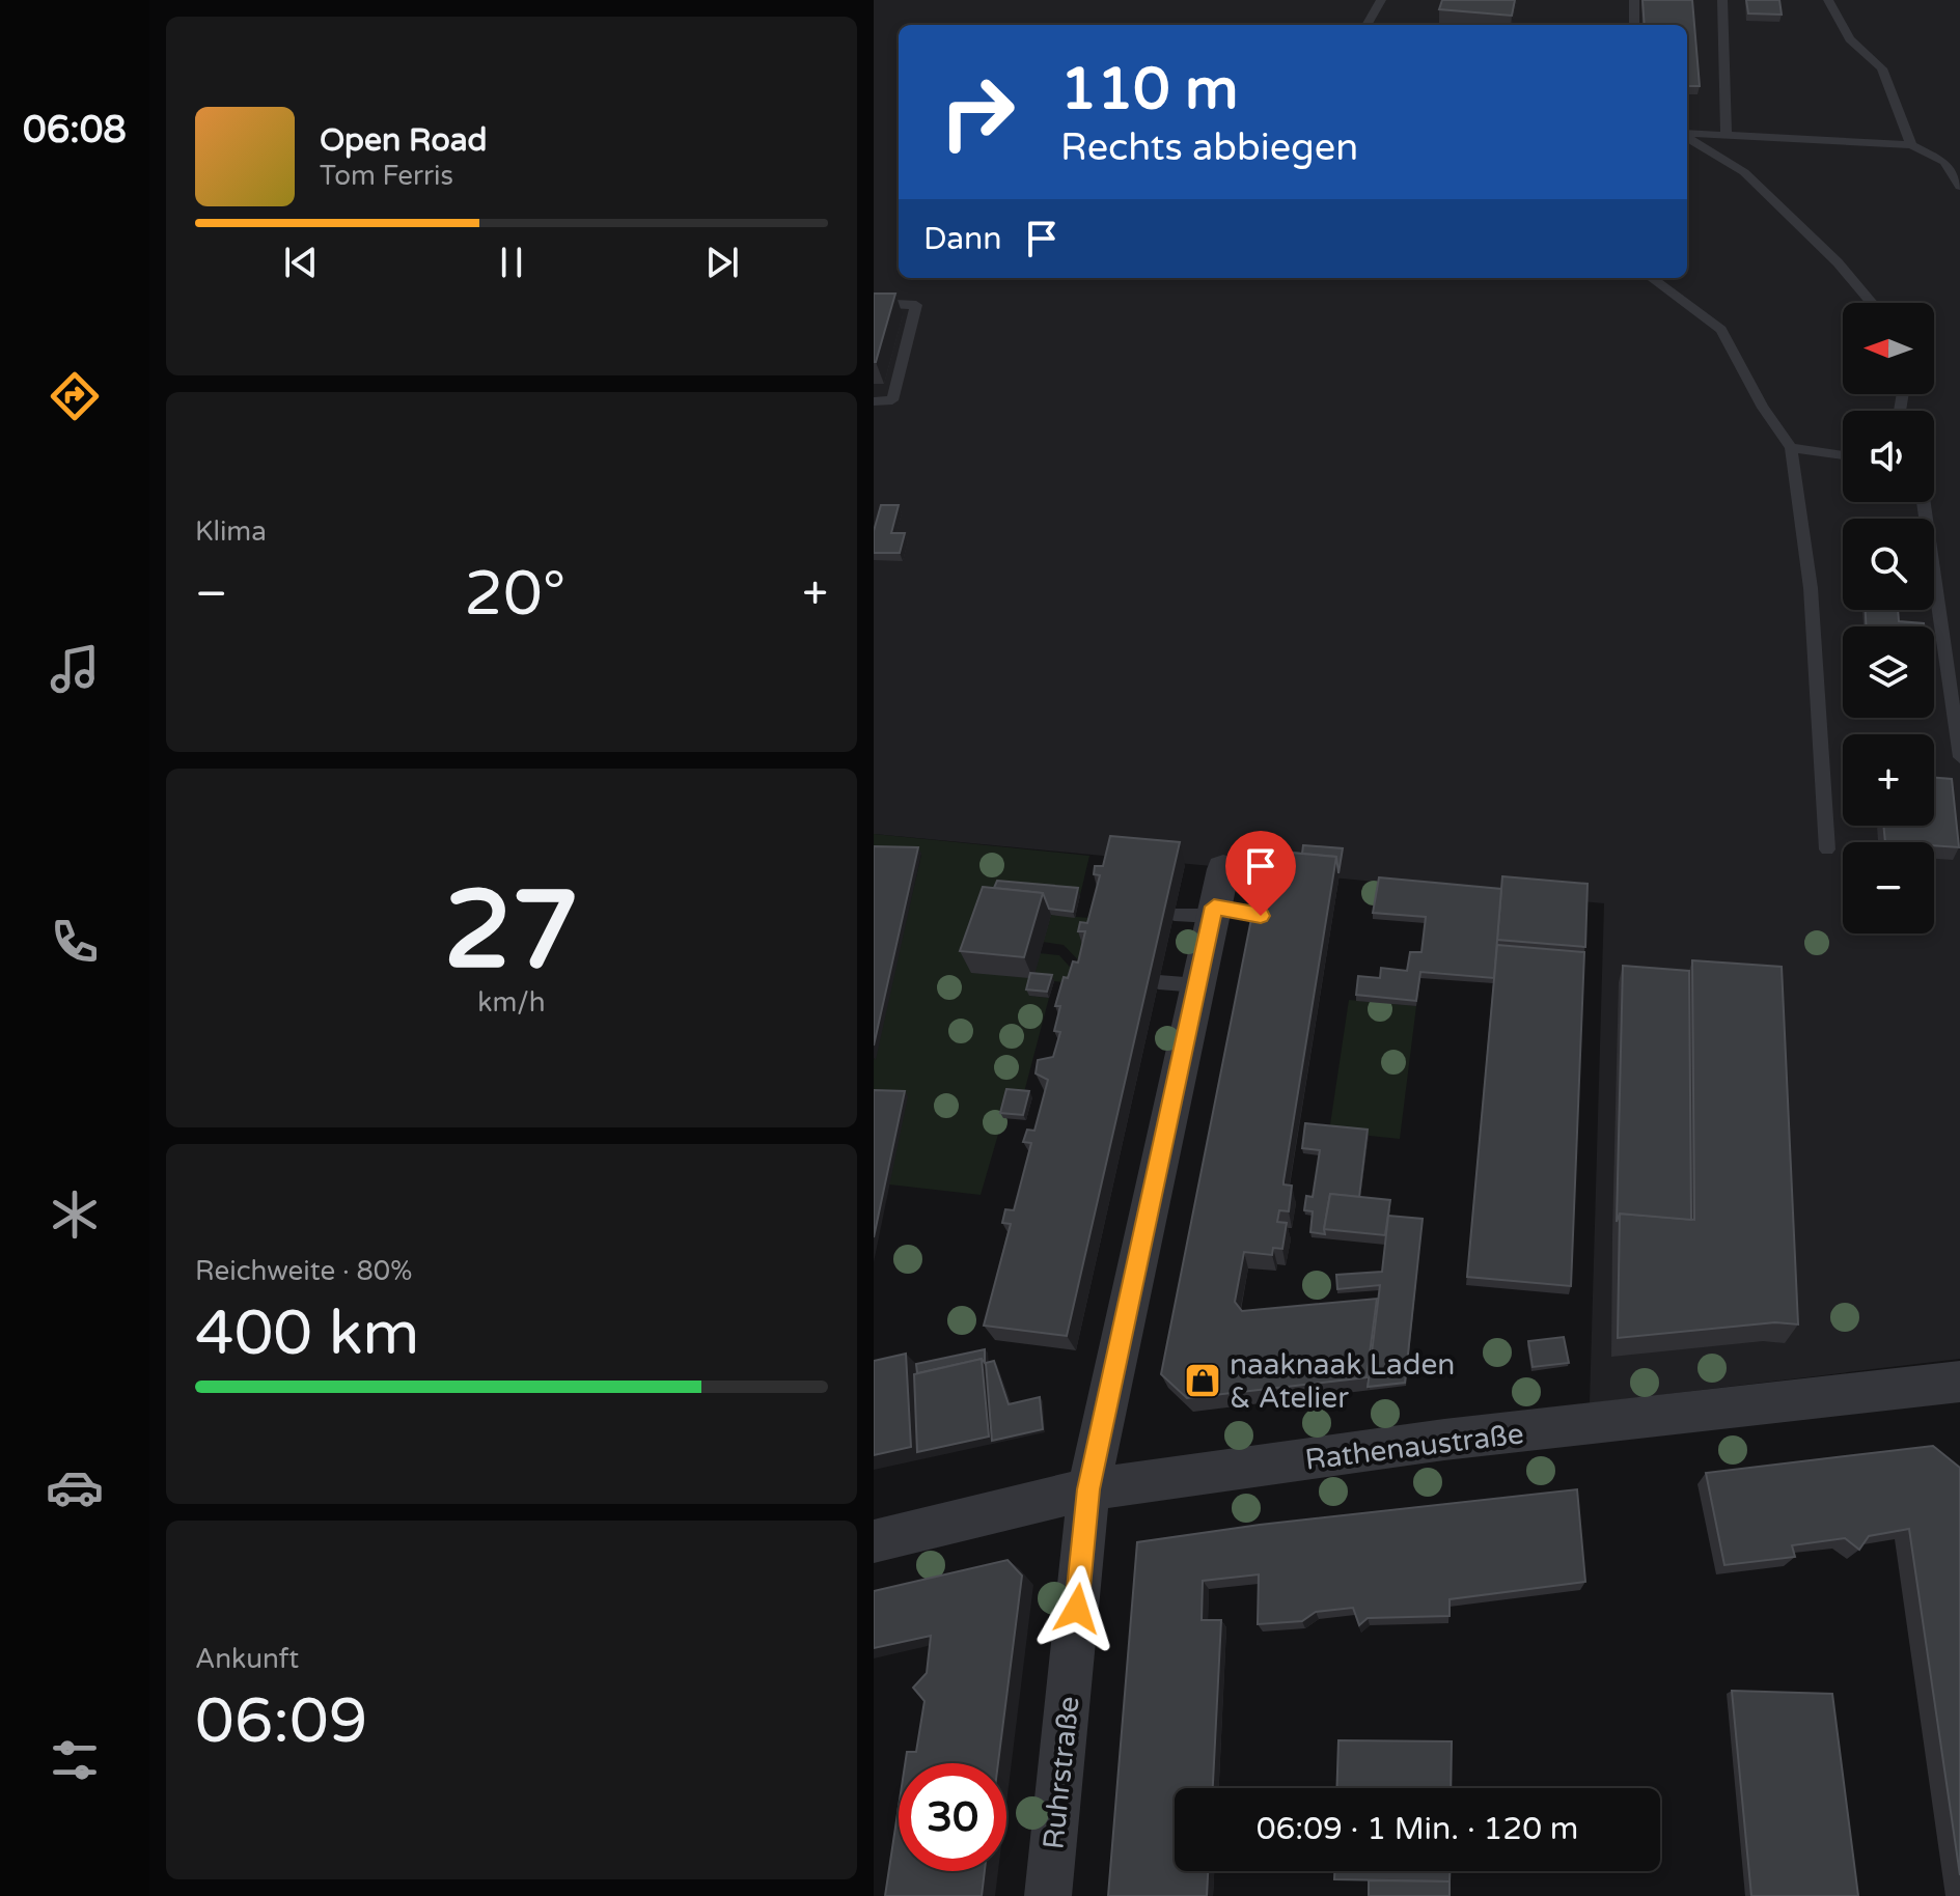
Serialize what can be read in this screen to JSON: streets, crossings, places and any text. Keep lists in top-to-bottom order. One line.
{"streets":{"street":["Rathenaustraße","Ruhrstraße"]},"crossings":[["Rathenaustraße","Ruhrstraße"]],"places":{"shop":["naaknaak Laden & Atelier"]},"north":"left","page":{"tabs":"06:08","turn":["110 m","Rechts abbiegen"],"song":["Open Road","Tom Ferris"],"then":"Dann","map_buttons":["+","−"],"tile":["Klima",["27","km/h"],["Reichweite · 80%","400 km"],["Ankunft","06:09"]],"heat":["−","20°","+"],"limit":"30","trip":"06:09 · 1 Min. · 120 m"}}
